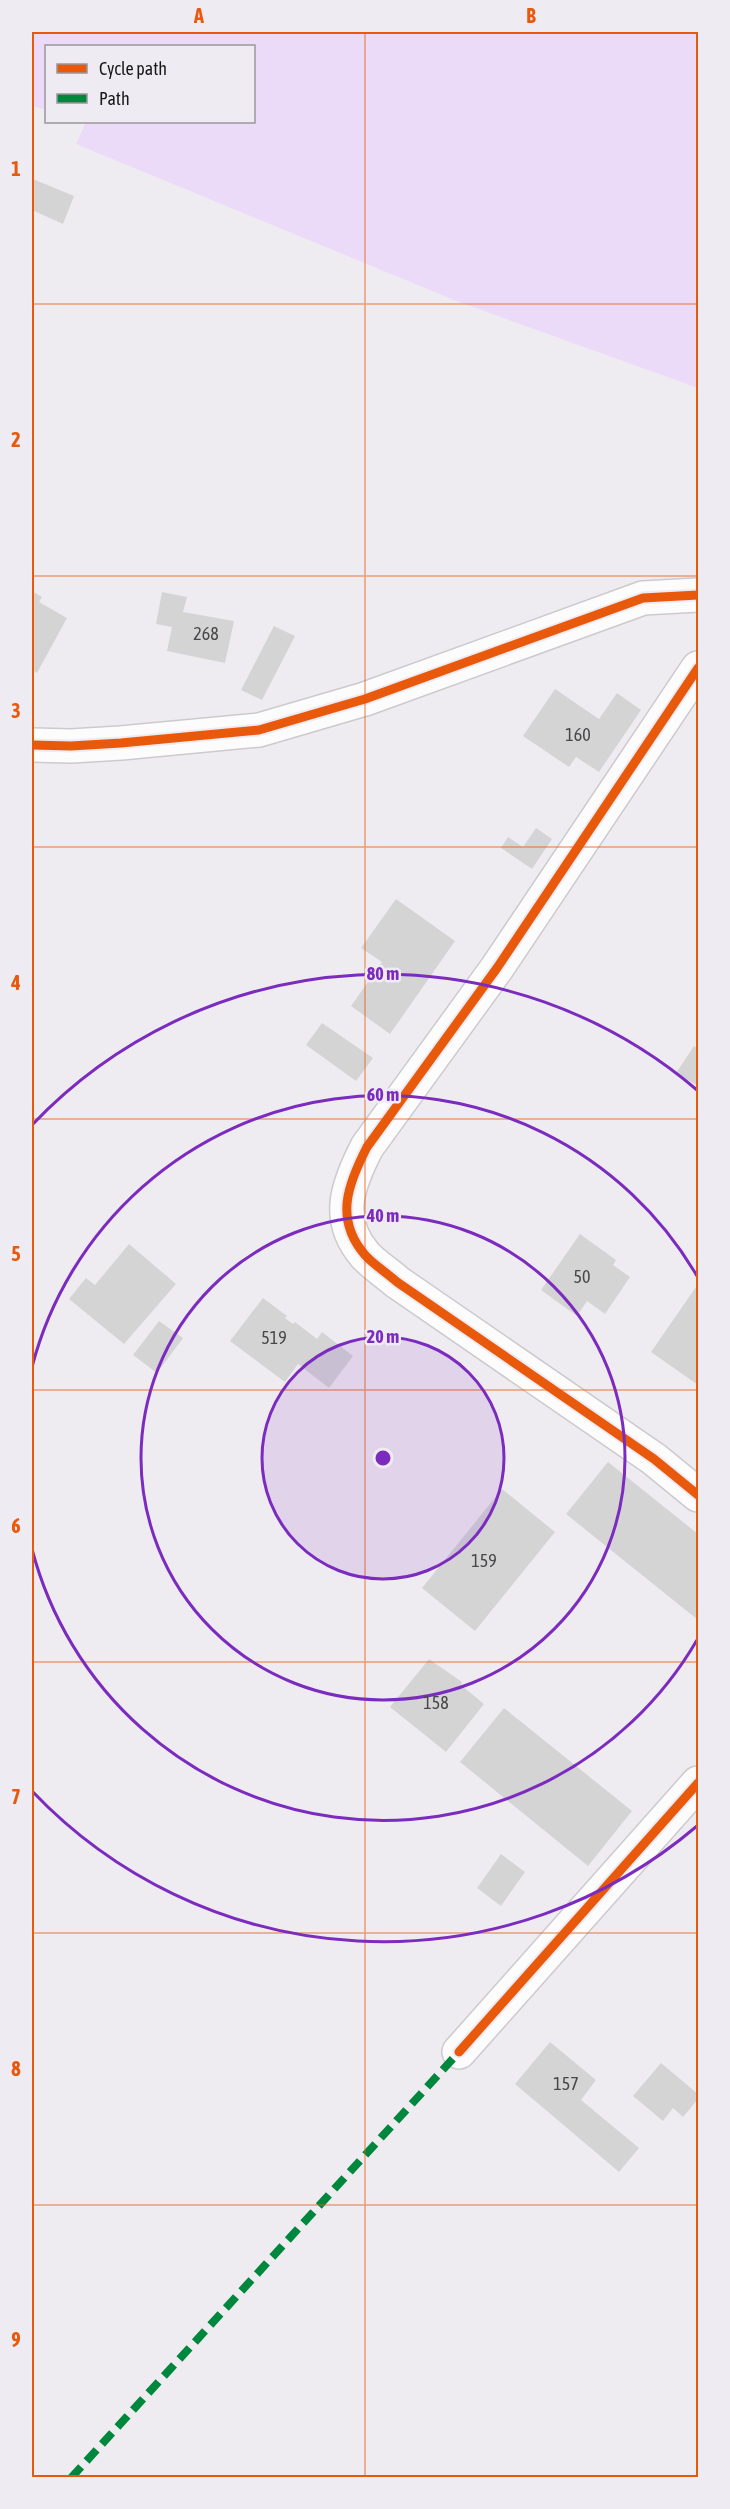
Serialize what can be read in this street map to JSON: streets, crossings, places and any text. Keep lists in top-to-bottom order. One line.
{"house_numbers":["268","160","50","519","159","158","157"],"legend":["Cycle path","Path"],"grid":{"columns":["A","B"],"rows":["1","2","3","4","5","6","7","8","9"]},"rings":["80 m","60 m","40 m","20 m"]}
